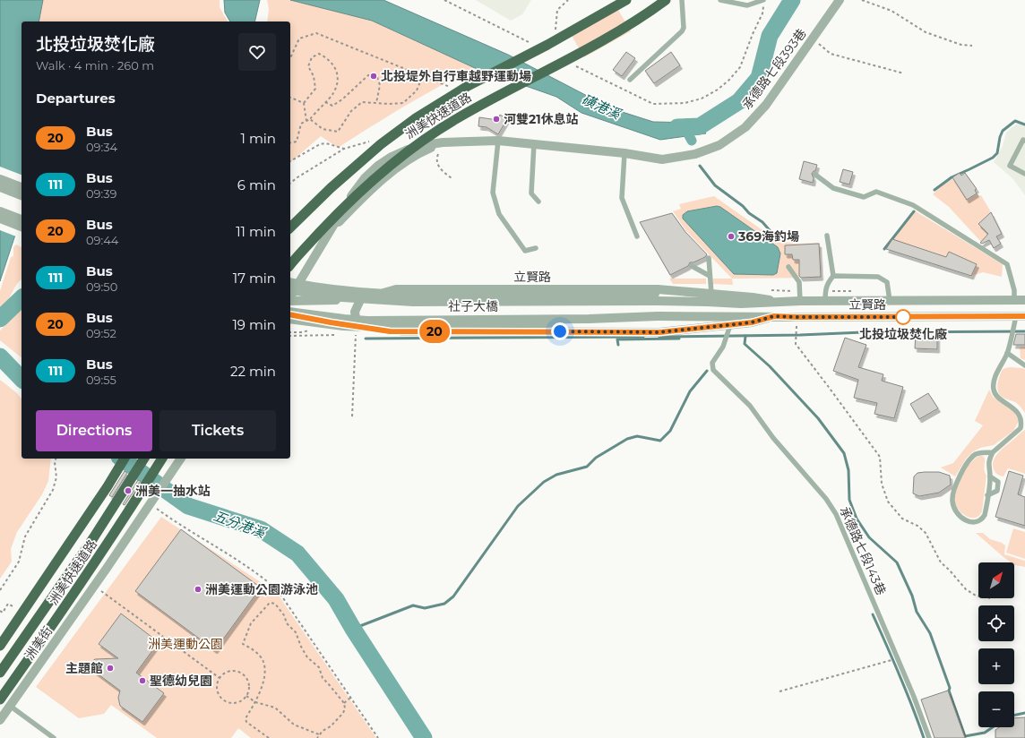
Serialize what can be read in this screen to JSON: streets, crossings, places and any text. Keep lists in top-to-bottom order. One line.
{"streets":{"highway":["洲美快速道路"],"street":["承德路七段393巷","立賢路","社子大橋","洲美街"],"lane":["承德路七段143巷"]},"crossings":[["立賢路","社子大橋"],["立賢路","承德路七段143巷"]],"water":["磺港溪","五分港溪"],"parks":["洲美運動公園"],"places":["北投堤外自行車越野運動場","河雙21休息站","369海釣場","北投垃圾焚化廠","洲美一抽水站","洲美運動公園游泳池","主題館","聖德幼兒園"],"lines":["bus line 20"],"north":"top right","page":{"on_map":"20","heading":[["北投垃圾焚化廠","Walk · 4 min · 260 m"],"Departures"],"list":[{"mark":"20","name":"Bus","note":"09:34","value":"1 min"},{"mark":"111","name":"Bus","note":"09:39","value":"6 min"},{"mark":"20","name":"Bus","note":"09:44","value":"11 min"},{"mark":"111","name":"Bus","note":"09:50","value":"17 min"},{"mark":"20","name":"Bus","note":"09:52","value":"19 min"},{"mark":"111","name":"Bus","note":"09:55","value":"22 min"}],"buttons":["Directions","Tickets"],"map_buttons":["+","−"]}}
